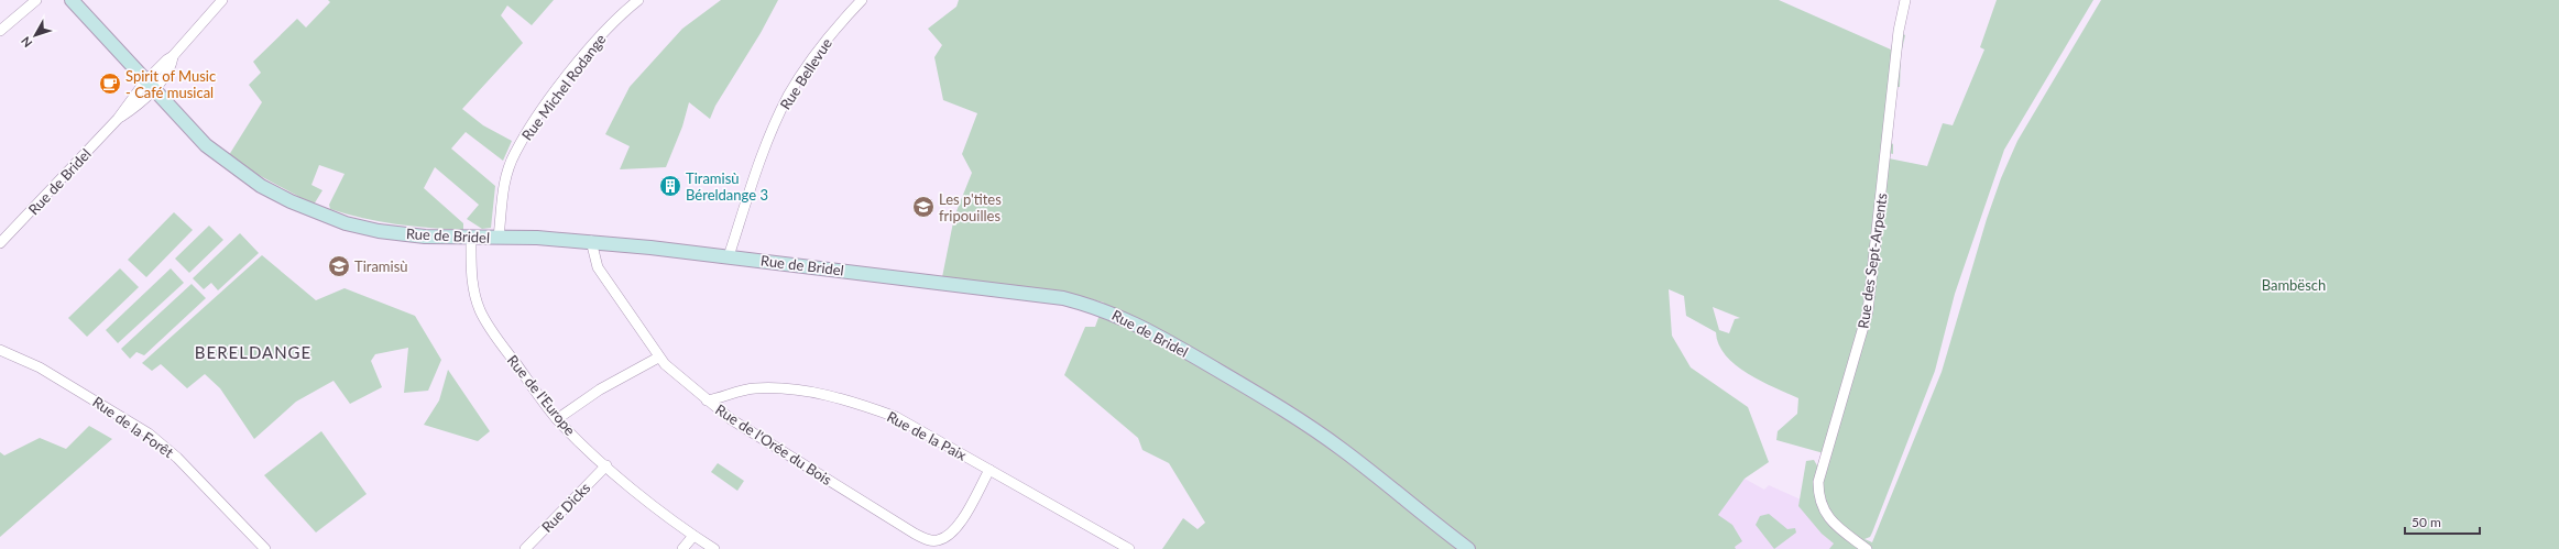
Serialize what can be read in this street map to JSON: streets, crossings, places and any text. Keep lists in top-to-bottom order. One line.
{"streets":{"main road":["Rue de Bridel"],"street":["Rue Bellevue","Rue Michel Rodange","Rue des Sept-Arpents","Rue de l'Europe","Rue de la Forêt","Rue de la Paix","Rue de l'Orée du Bois","Rue Dicks"]},"crossings":[["Rue Bellevue","Rue de Bridel"],["Rue Michel Rodange","Rue de Bridel"],["Rue de Bridel","Rue de l'Europe"],["Rue de Bridel","Rue de l'Orée du Bois"],["Rue de l'Europe","Rue Dicks"],["Rue de la Paix","Rue de l'Orée du Bois"]],"districts":["BERELDANGE"],"parks":["Bambësch"],"places":{"cafe":["Spirit of Music - Café musical"],"building":["Tiramisù Béreldange 3"],"school or university":["Les p'tites fripouilles","Tiramisù"]},"scale_bar":"50 m","north":"bottom left"}
